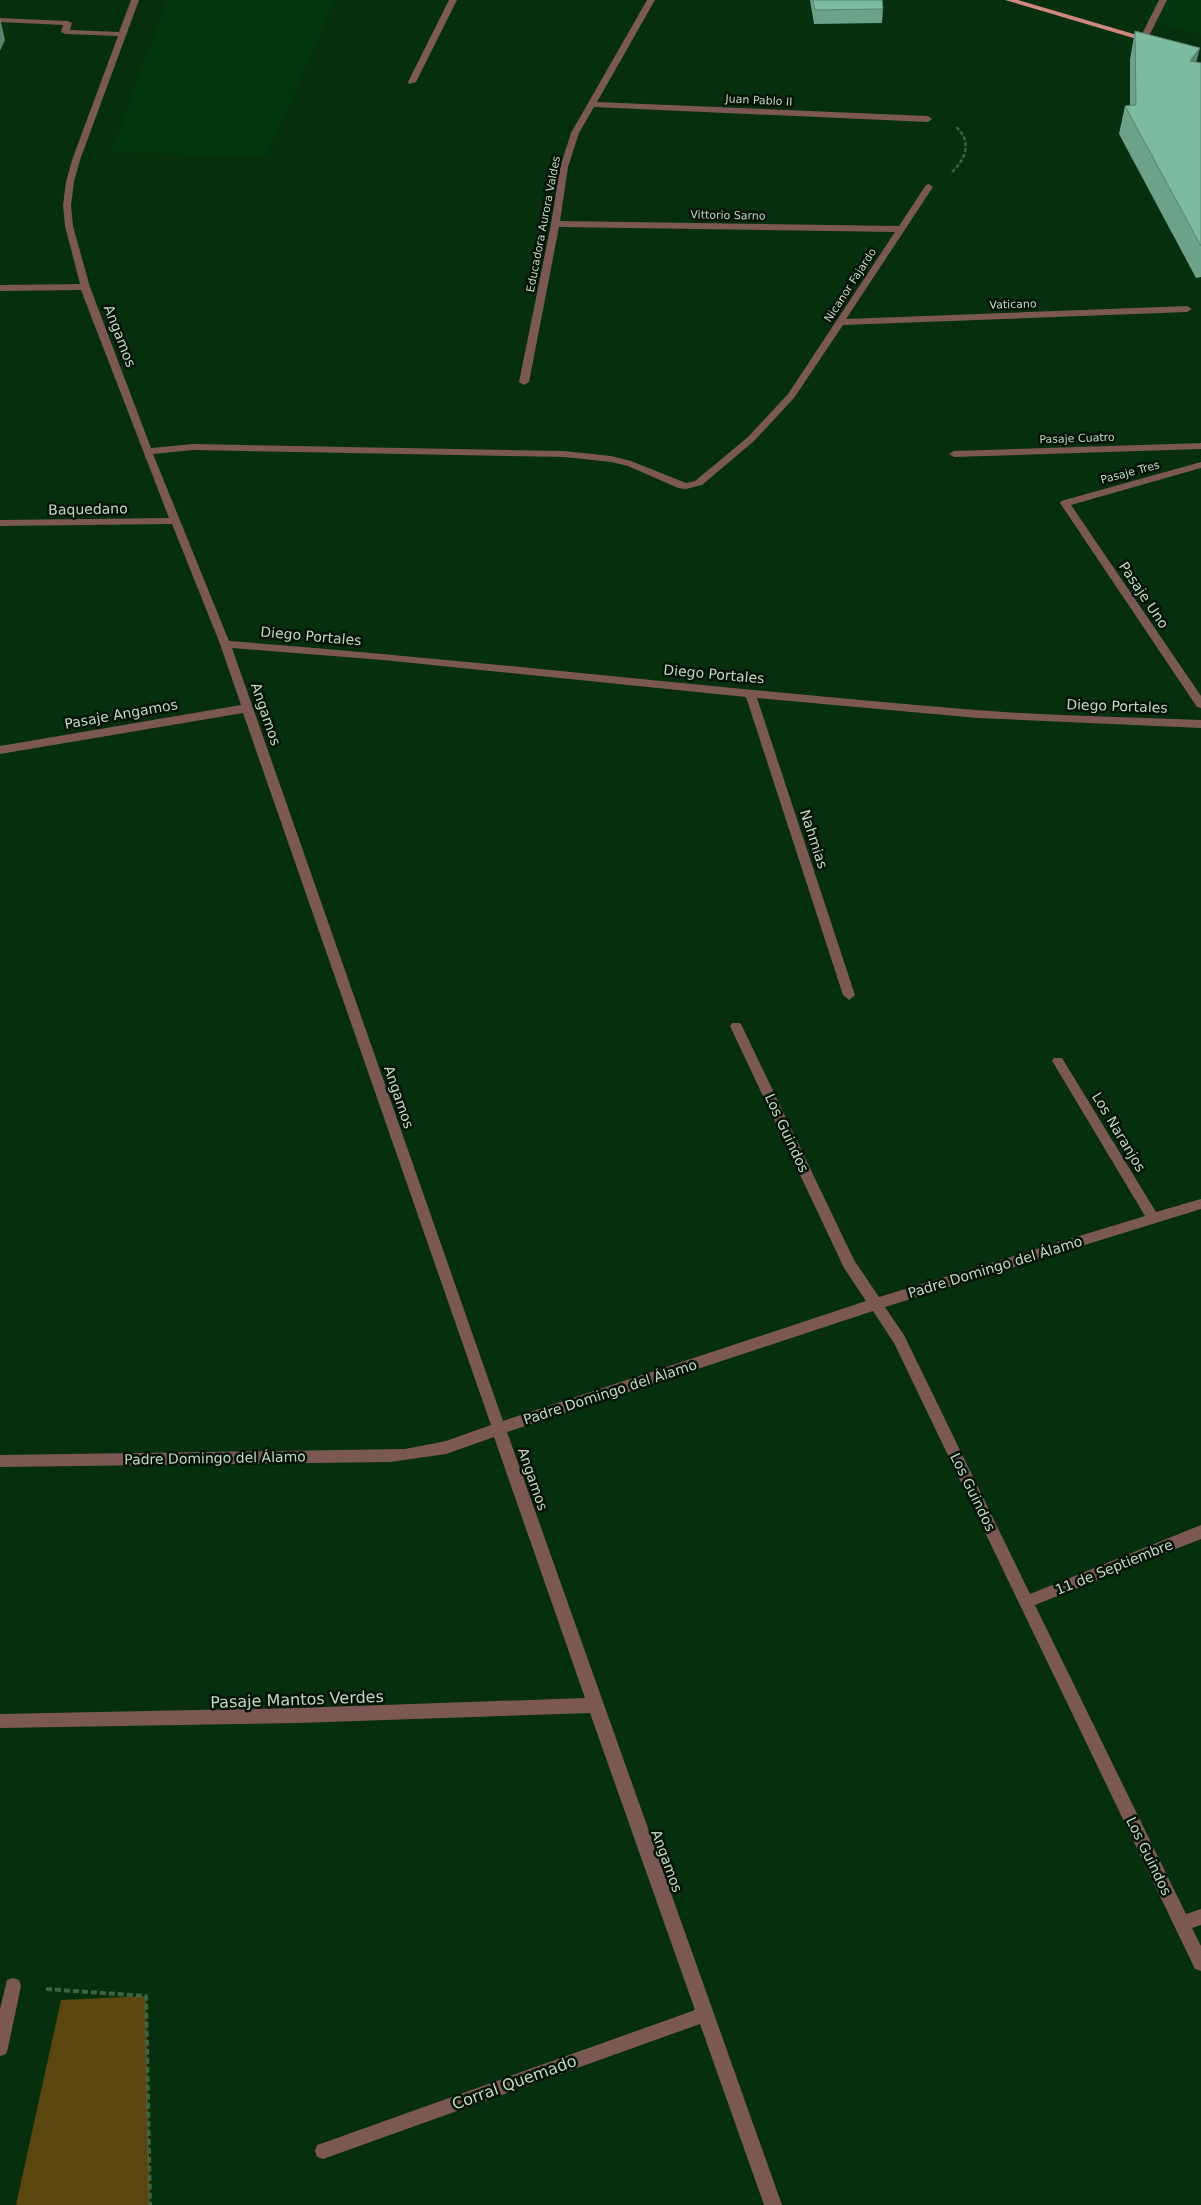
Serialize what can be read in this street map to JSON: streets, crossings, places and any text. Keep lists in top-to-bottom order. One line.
{"streets":{"street":["Juan Pablo II","Vittorio Sarno","Educadora Aurora Valdes","Nicanor Fajardo","Vaticano","Angamos","Pasaje Cuatro","Pasaje Tres","Baquedano","Pasaje Uno","Diego Portales","Pasaje Angamos","Nahmias","Los Naranjos","Los Guindos","Padre Domingo del Álamo","11 de Septiembre","Pasaje Mantos Verdes","Corral Quemado"]},"crossings":[["Juan Pablo II","Educadora Aurora Valdes"],["Vittorio Sarno","Educadora Aurora Valdes"],["Vittorio Sarno","Nicanor Fajardo"],["Nicanor Fajardo","Vaticano"],["Nicanor Fajardo","Angamos"],["Angamos","Baquedano"],["Angamos","Diego Portales"],["Angamos","Pasaje Angamos"],["Angamos","Padre Domingo del Álamo"],["Angamos","Pasaje Mantos Verdes"],["Angamos","Corral Quemado"],["Pasaje Tres","Pasaje Uno"],["Diego Portales","Nahmias"],["Los Naranjos","Padre Domingo del Álamo"],["Los Guindos","Padre Domingo del Álamo"],["Los Guindos","11 de Septiembre"]]}
